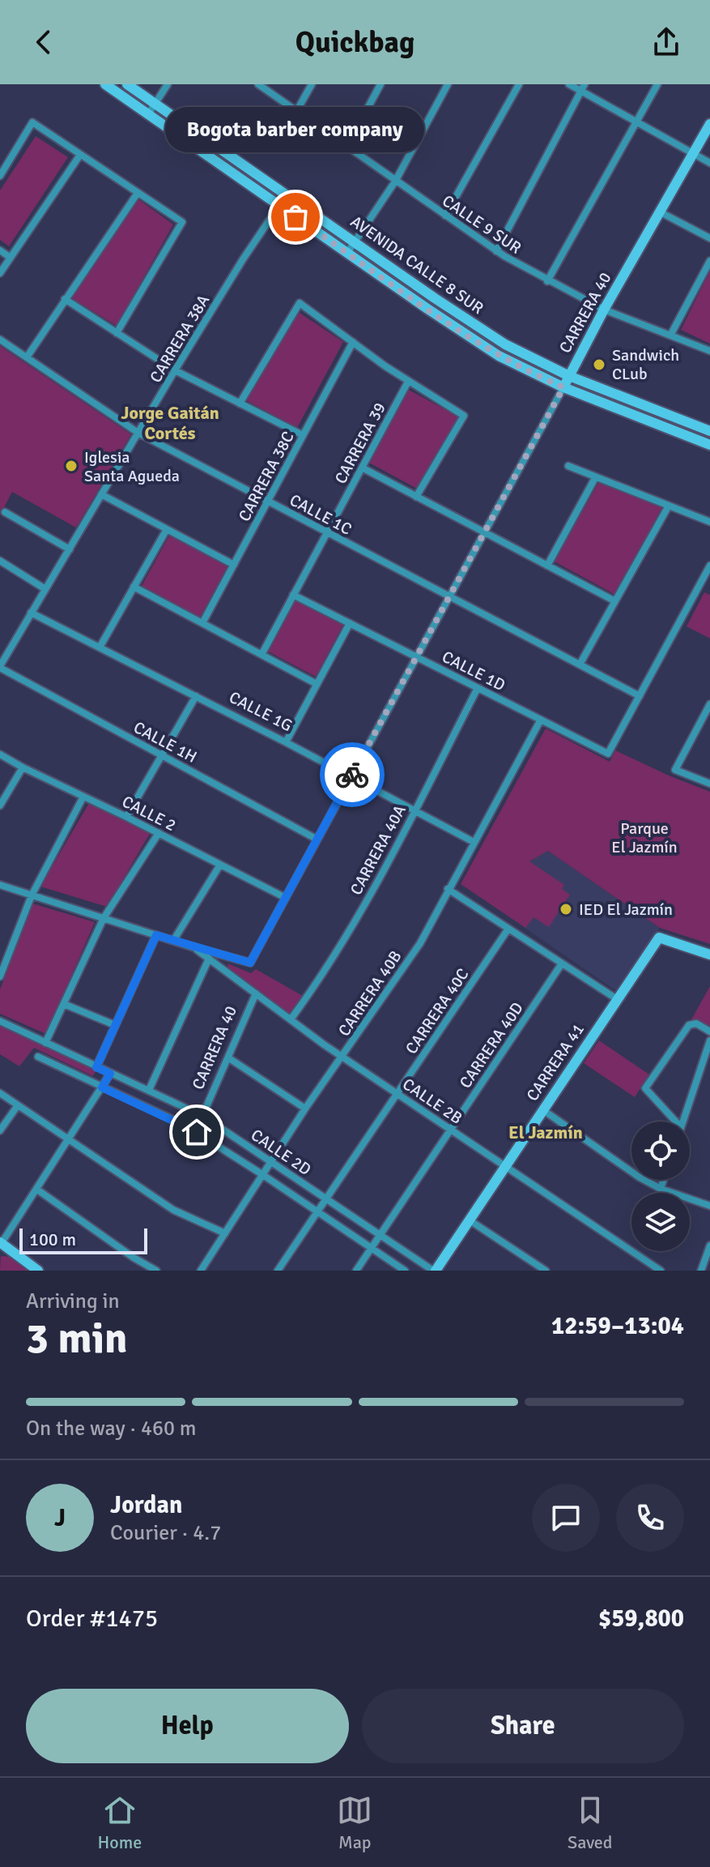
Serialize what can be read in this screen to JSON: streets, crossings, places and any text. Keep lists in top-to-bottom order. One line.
{"streets":{"main road":["AVENIDA CALLE 8 SUR","CARRERA 40","CARRERA 41"],"street":["CALLE 9 SUR","CARRERA 38A","CARRERA 39","CARRERA 38C","CALLE 1C","CALLE 1D","CALLE 1G","CALLE 1H","CALLE 2","CARRERA 40A","CARRERA 40B","CARRERA 40C","CARRERA 40D","CALLE 2B","CALLE 2D"]},"crossings":[["CALLE 9 SUR","CARRERA 40"],["AVENIDA CALLE 8 SUR","CARRERA 40"],["AVENIDA CALLE 8 SUR","CARRERA 38A"],["CARRERA 40","CALLE 1C"],["CARRERA 40","CALLE 1D"],["CARRERA 40","CALLE 1G"],["CARRERA 40","CALLE 1H"],["CARRERA 40","CALLE 2"],["CARRERA 40","CALLE 2B"],["CARRERA 40","CALLE 2D"],["CARRERA 38A","CALLE 1C"],["CARRERA 38A","CALLE 1G"],["CARRERA 38A","CALLE 1H"],["CARRERA 39","CALLE 1C"],["CARRERA 39","CALLE 1D"],["CARRERA 38C","CALLE 1C"],["CALLE 1C","CALLE 1D"],["CALLE 1D","CARRERA 40A"],["CALLE 1D","CARRERA 40B"],["CALLE 1G","CARRERA 40A"],["CALLE 1G","CARRERA 40B"],["CARRERA 40A","CALLE 2B"],["CARRERA 40B","CALLE 2B"],["CARRERA 40B","CALLE 2D"],["CARRERA 40C","CALLE 2B"],["CARRERA 40C","CALLE 2D"],["CARRERA 40D","CALLE 2B"],["CARRERA 40D","CALLE 2D"],["CARRERA 41","CALLE 2B"],["CARRERA 41","CALLE 2D"]],"districts":["Jorge Gaitán Cortés","El Jazmín"],"parks":["Parque El Jazmín"],"places":["Bogota barber company","Sandwich CLub","Iglesia Santa Agueda","IED El Jazmín"],"scale_bar":"100 m","page":{"header":"Quickbag","bubble":"Bogota barber company","scale":"100 m","heading":["3 min","Arriving in","12:59–13:04"],"panel":["Jordan","Courier · 4.7","Order #1475","$59,800"],"bar":"On the way · 460 m","round":"J","buttons":["Help","Share"],"tabs":["Home","Map","Saved"]}}
